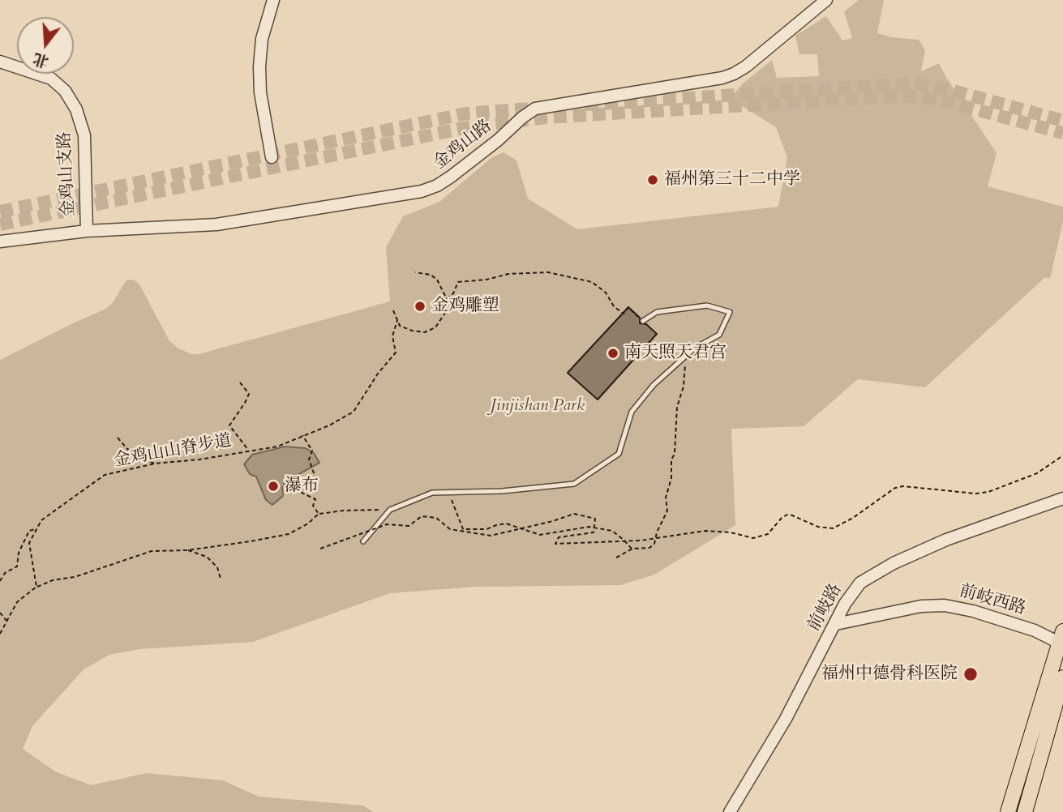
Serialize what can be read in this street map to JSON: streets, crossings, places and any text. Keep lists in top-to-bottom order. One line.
{"streets":{"street":["金鸡山路","金鸡山支路","前岐西路","前岐路"],"path":["金鸡山山脊步道"]},"crossings":[["金鸡山路","金鸡山支路"],["前岐西路","前岐路"]],"parks":["Jinjishan Park"],"places":["福州第三十二中学","金鸡雕塑","南天照天君宫","瀑布","福州中德骨科医院"],"north":"bottom"}
